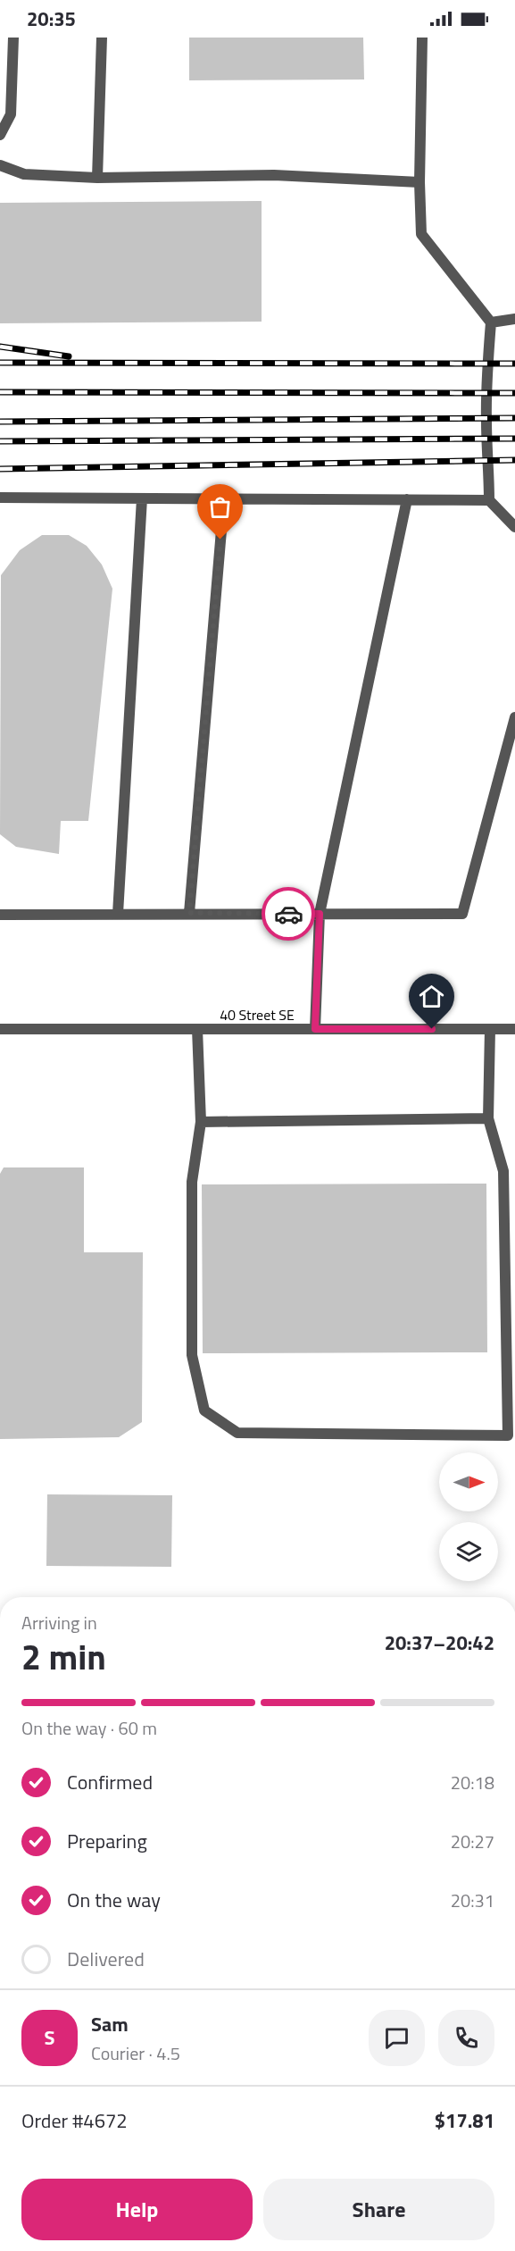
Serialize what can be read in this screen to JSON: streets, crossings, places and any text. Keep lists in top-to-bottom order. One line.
{"streets":{"street":["40 Street SE"]},"north":"right","page":{"status":"20:35","heading":["2 min","Arriving in","20:37–20:42"],"panel":["Sam","Courier · 4.5","Order #4672","$17.81"],"bar":"On the way · 60 m","list":[["Confirmed","20:18"],["Preparing","20:27"],["On the way","20:31"],"Delivered"],"round":"S","buttons":["Help","Share"]}}
